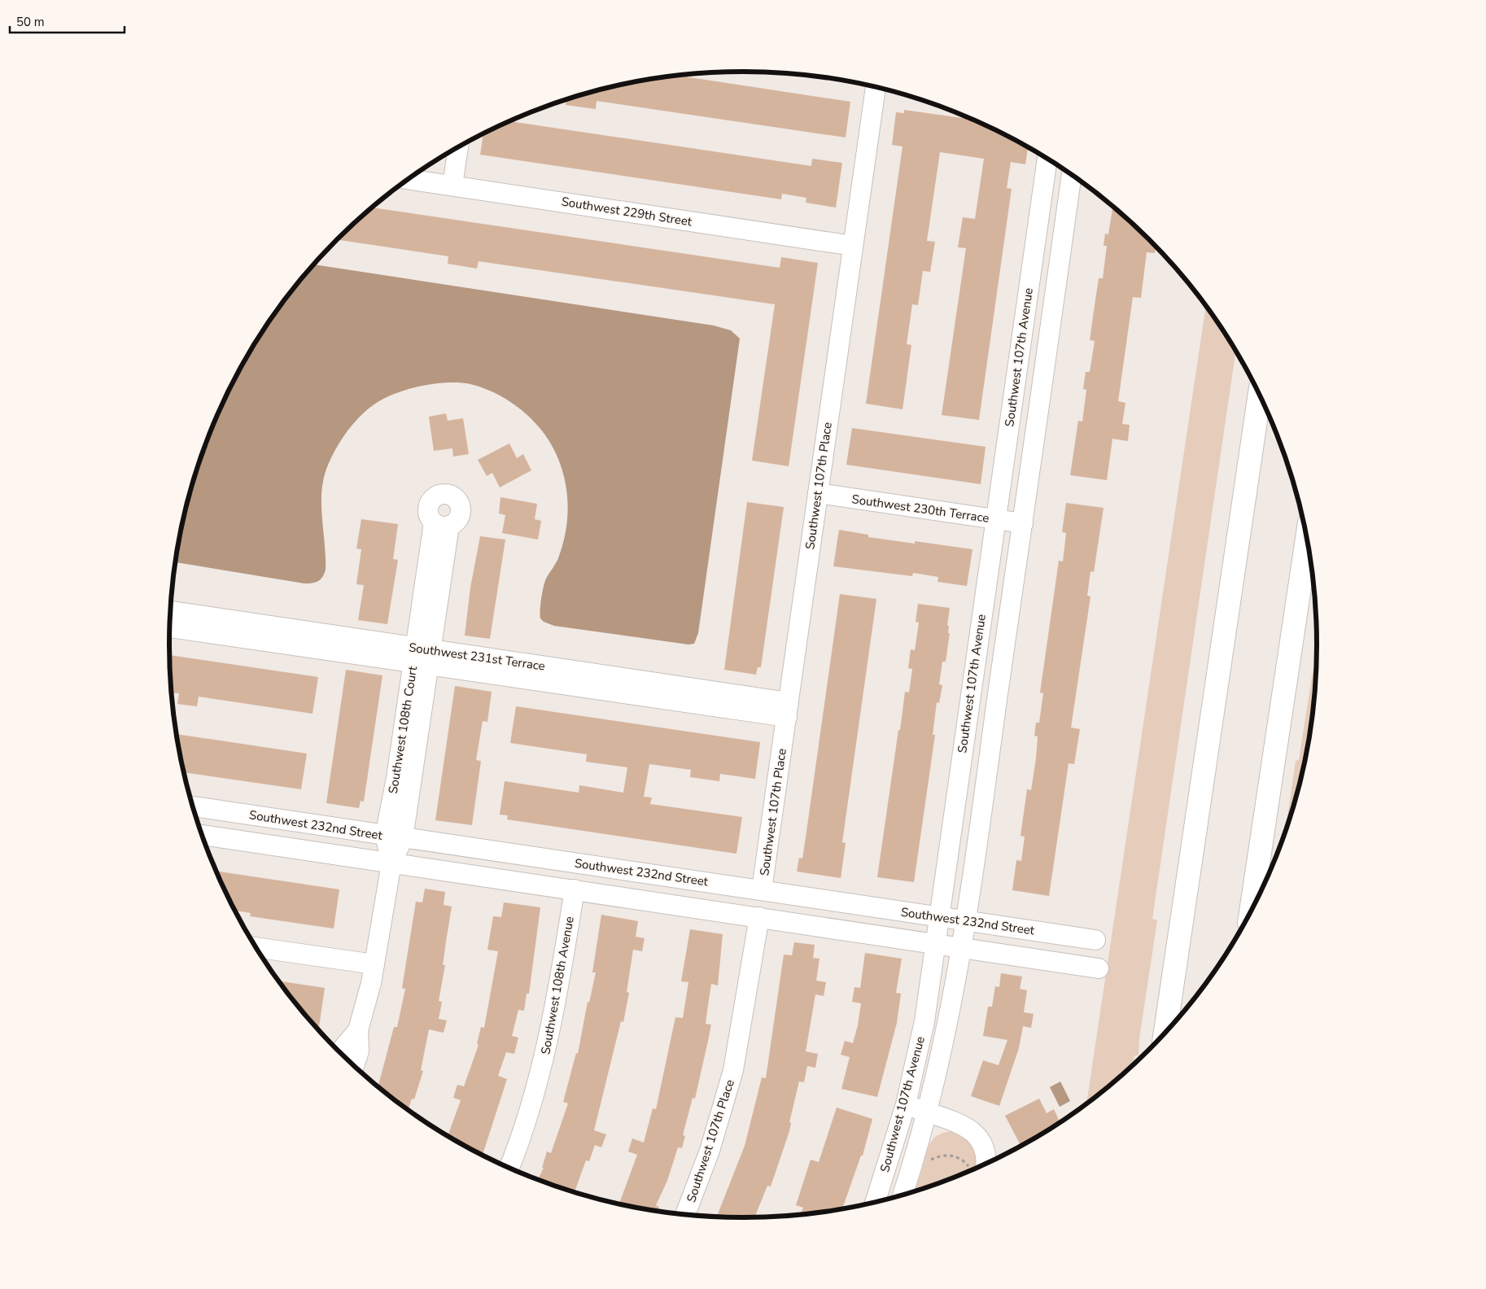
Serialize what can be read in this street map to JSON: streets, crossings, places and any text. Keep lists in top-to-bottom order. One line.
{"streets":{"street":["Southwest 229th Street","Southwest 107th Avenue","Southwest 107th Place","Southwest 230th Terrace","Southwest 231st Terrace","Southwest 108th Court","Southwest 232nd Street","Southwest 108th Avenue"]},"crossings":[["Southwest 229th Street","Southwest 107th Place"],["Southwest 107th Avenue","Southwest 230th Terrace"],["Southwest 107th Avenue","Southwest 232nd Street"],["Southwest 107th Place","Southwest 230th Terrace"],["Southwest 107th Place","Southwest 231st Terrace"],["Southwest 107th Place","Southwest 232nd Street"],["Southwest 231st Terrace","Southwest 108th Court"],["Southwest 108th Court","Southwest 232nd Street"]],"scale_bar":"50 m"}
